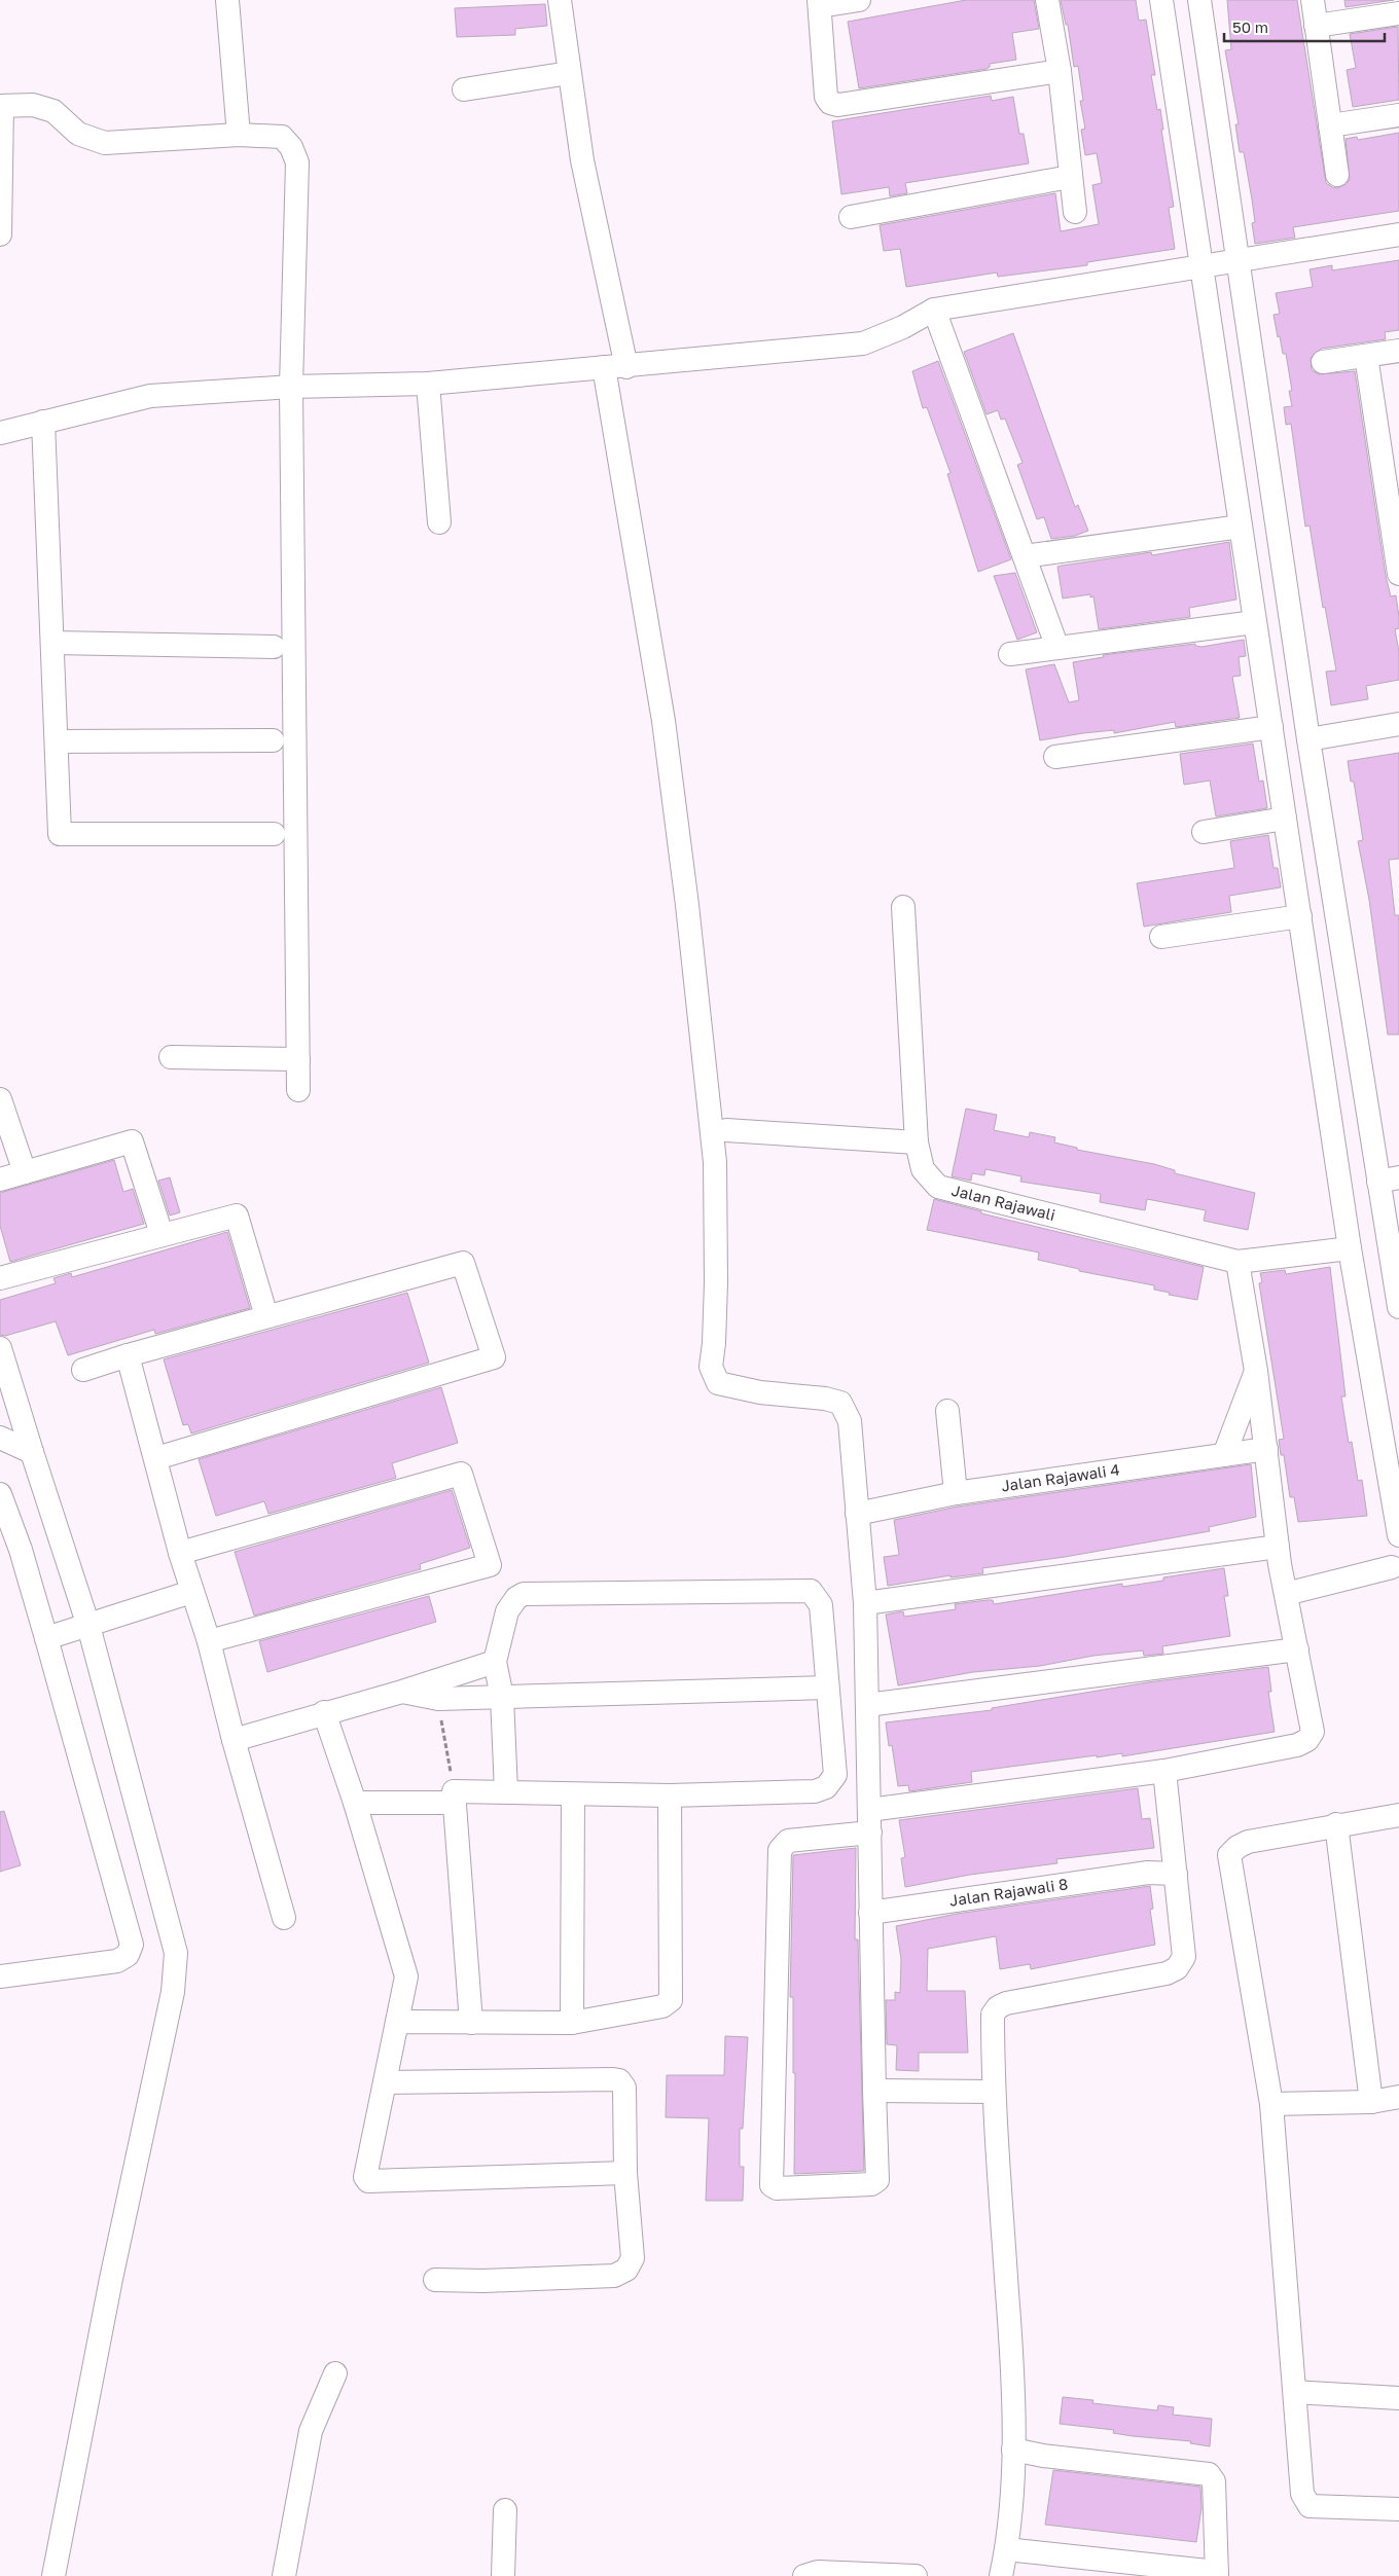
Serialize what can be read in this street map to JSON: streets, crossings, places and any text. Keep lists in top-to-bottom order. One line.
{"streets":{"street":["Jalan Rajawali","Jalan Rajawali 4","Jalan Rajawali 8"]},"scale_bar":"50 m"}
